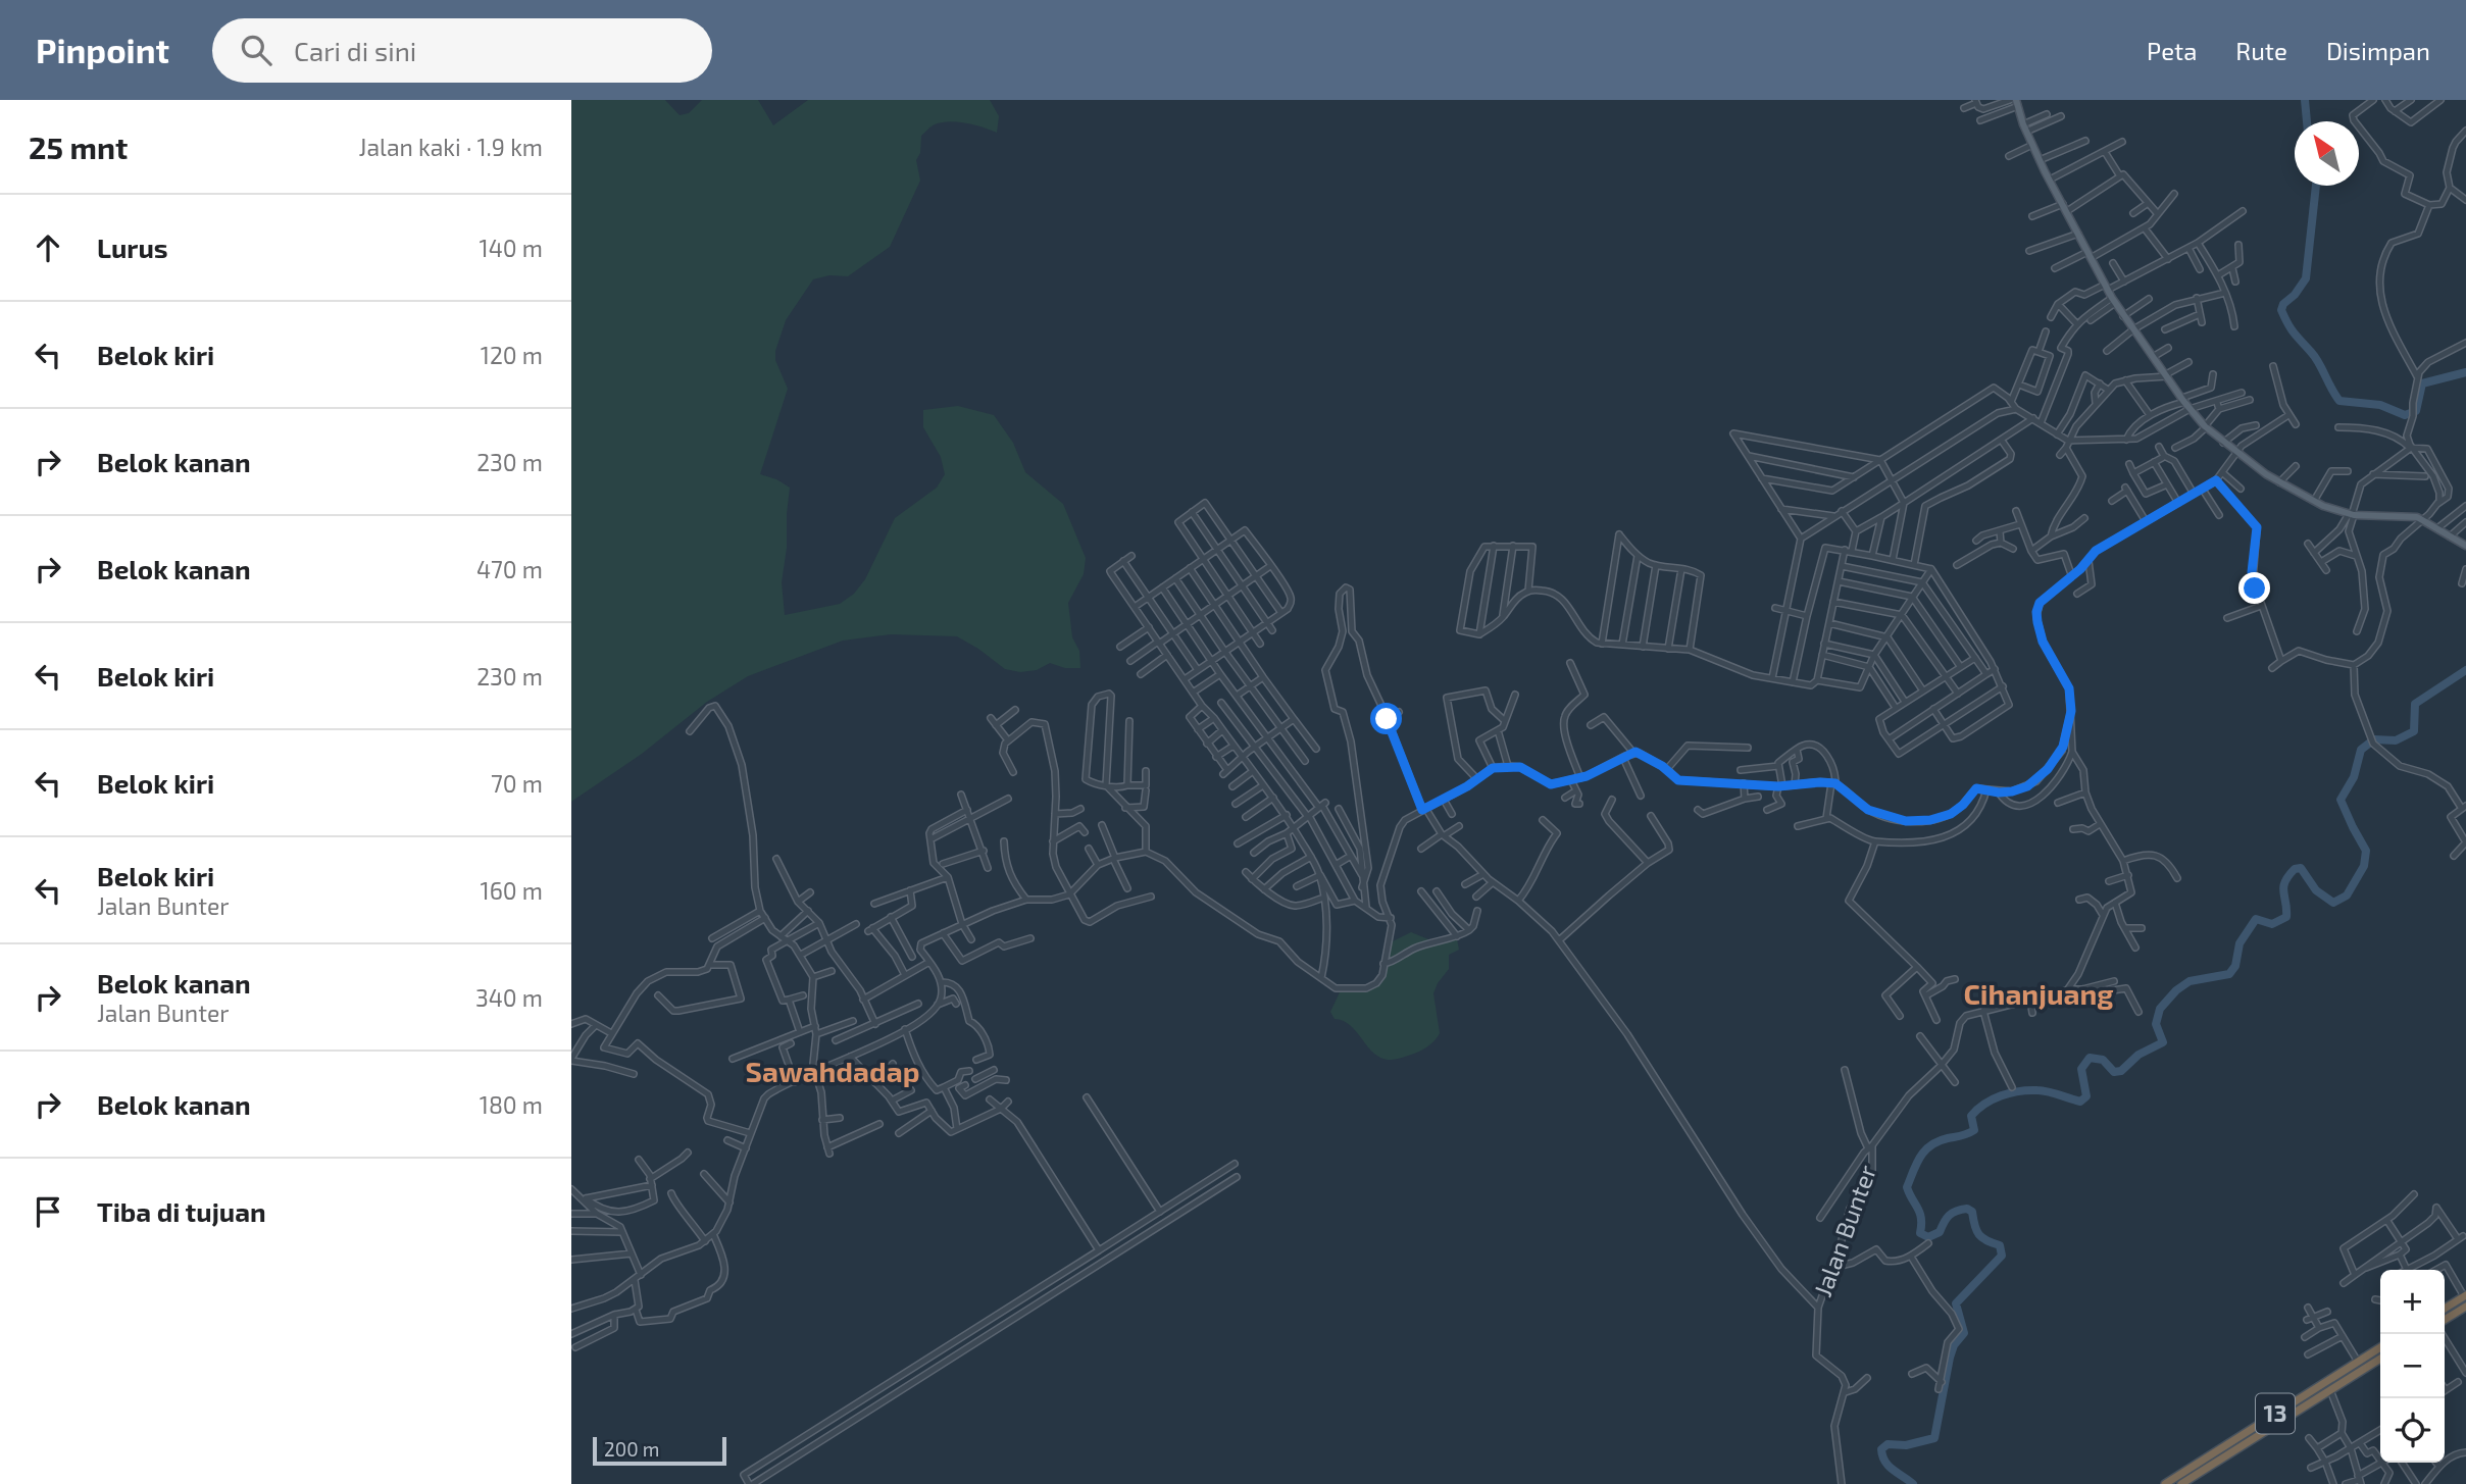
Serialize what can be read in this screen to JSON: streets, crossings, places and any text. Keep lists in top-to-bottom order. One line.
{"streets":{"highway":["13"],"street":["Jalan Bunter"]},"districts":["Cihanjuang","Sawahdadap"],"scale_bar":"200 m","north":"top left","page":{"header":"Pinpoint","search":"Cari di sini","nav":["Peta","Rute","Disimpan"],"heading":["25 mnt","Jalan kaki · 1.9 km"],"list":[["Lurus","140 m"],["Belok kiri","120 m"],["Belok kanan","230 m"],["Belok kanan","470 m"],["Belok kiri","230 m"],["Belok kiri","70 m"],["Belok kiri","Jalan Bunter","160 m"],["Belok kanan","Jalan Bunter","340 m"],["Belok kanan","180 m"],"Tiba di tujuan"],"map_buttons":["+","−"],"scale":"200 m"}}
